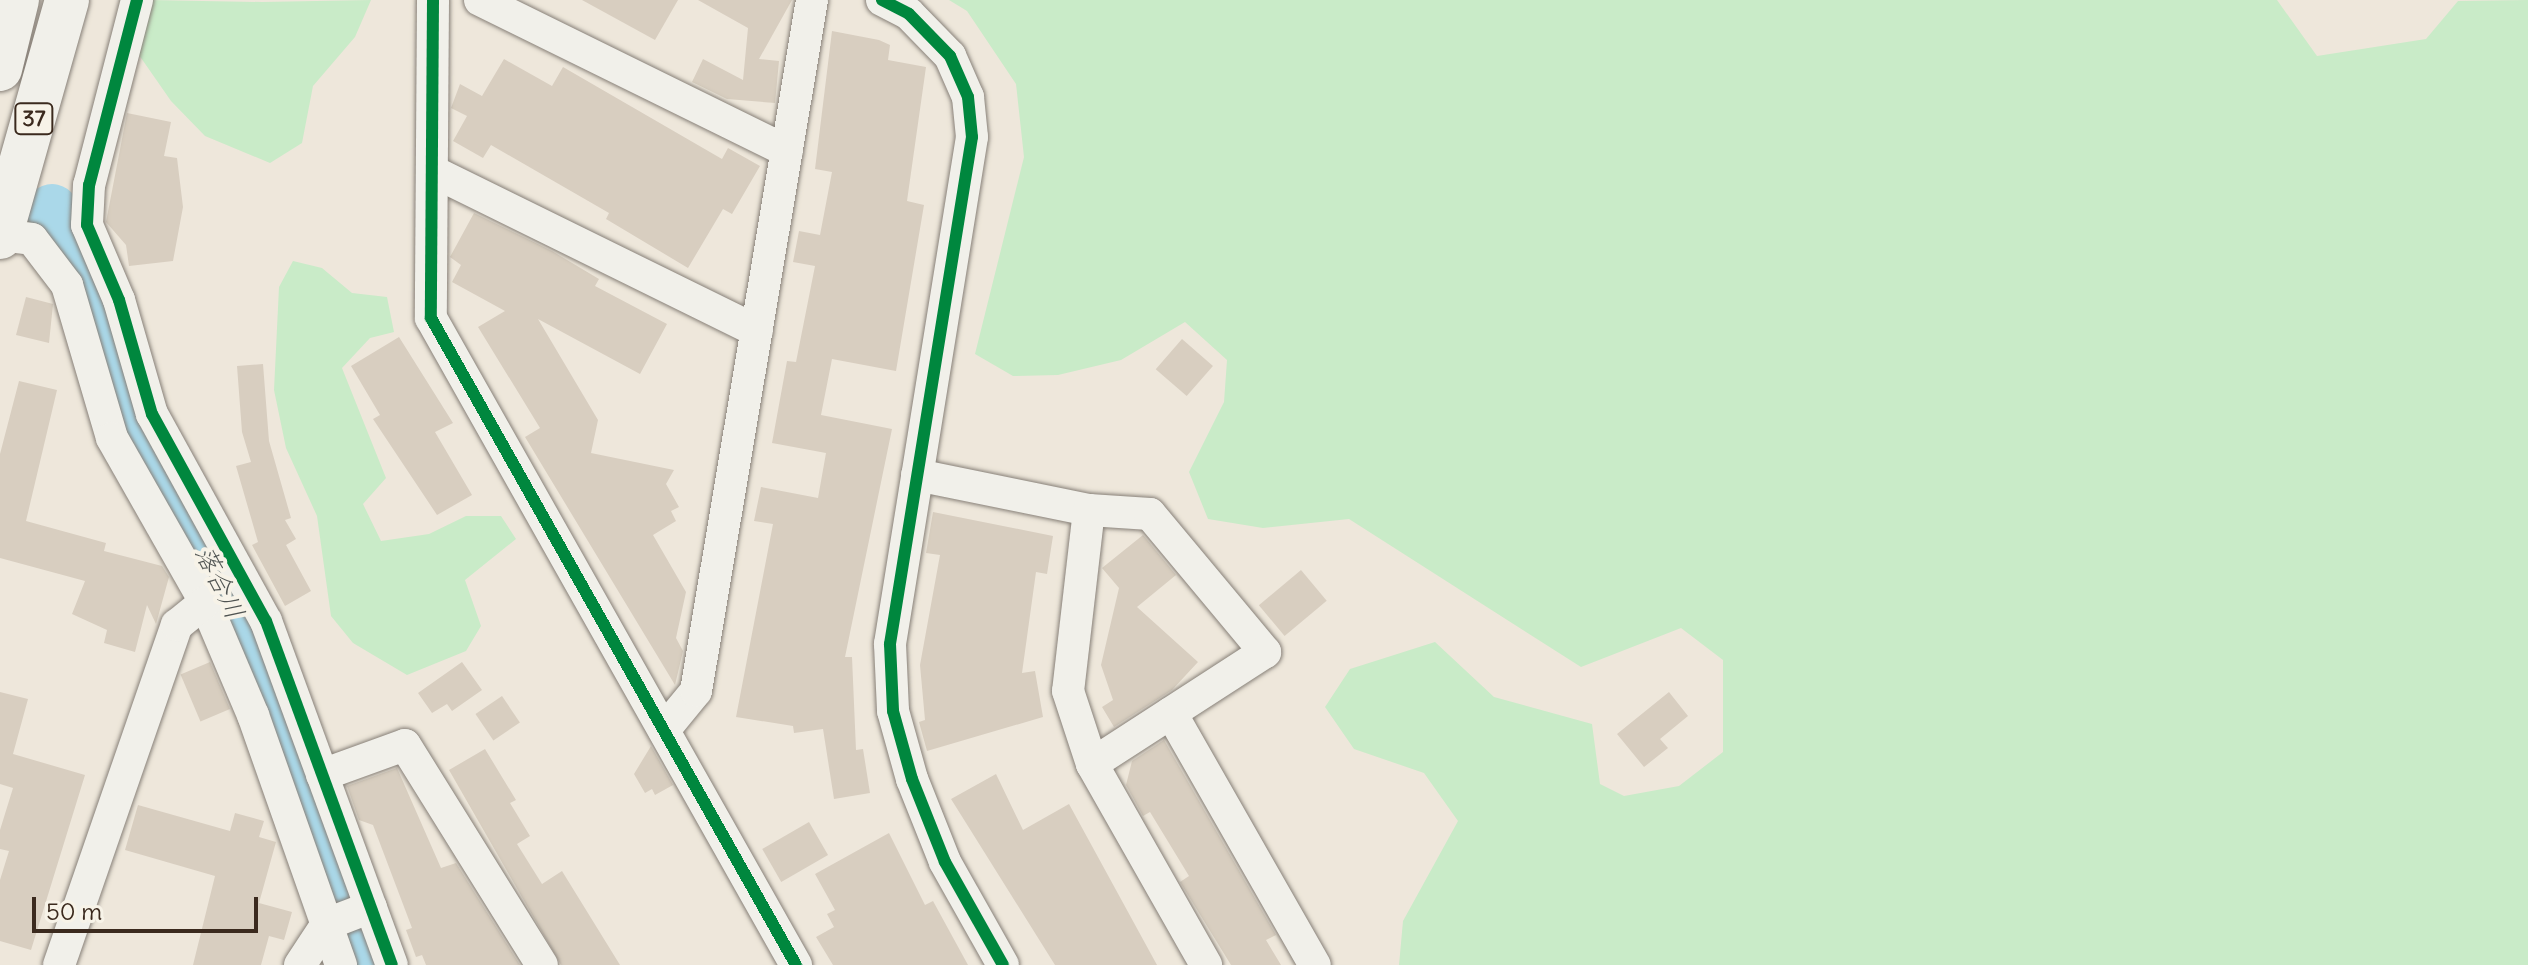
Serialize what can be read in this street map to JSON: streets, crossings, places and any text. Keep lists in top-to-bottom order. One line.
{"streets":{"main road":["37"]},"water":["落合川"],"scale_bar":"50 m"}
